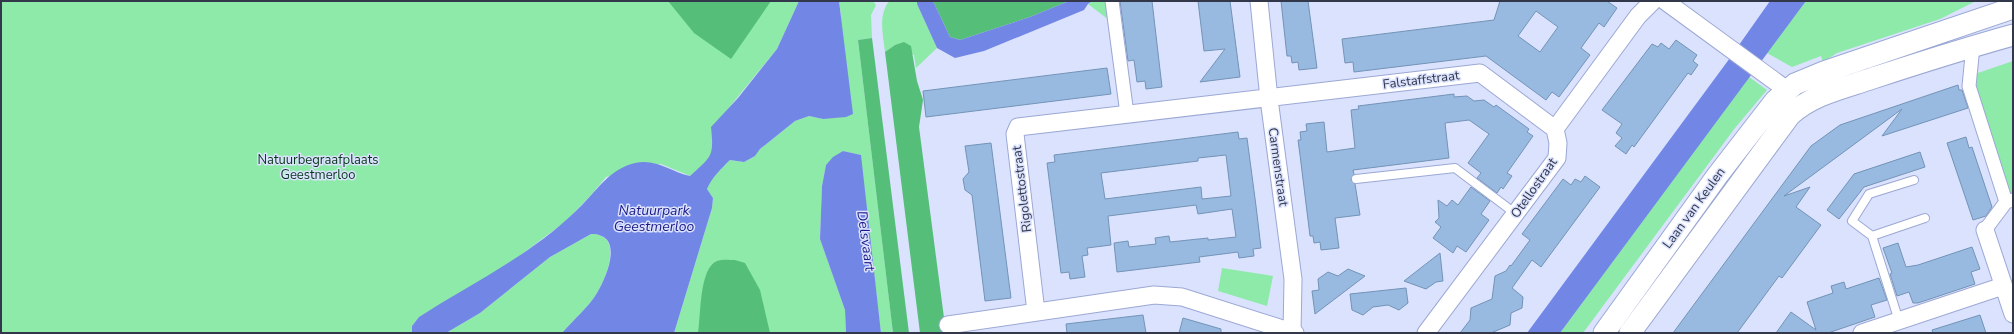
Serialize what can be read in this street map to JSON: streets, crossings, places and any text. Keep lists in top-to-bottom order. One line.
{"streets":{"street":["Falstaffstraat","Carmenstraat","Otellostraat","Rigolettostraat","Laan van Keulen"]},"crossings":[["Falstaffstraat","Carmenstraat"],["Falstaffstraat","Otellostraat"],["Falstaffstraat","Rigolettostraat"],["Carmenstraat","Rigolettostraat"]],"water":["Natuurpark Geestmerloo","Delsvaart"],"parks":["Natuurbegraafplaats Geestmerloo"]}
